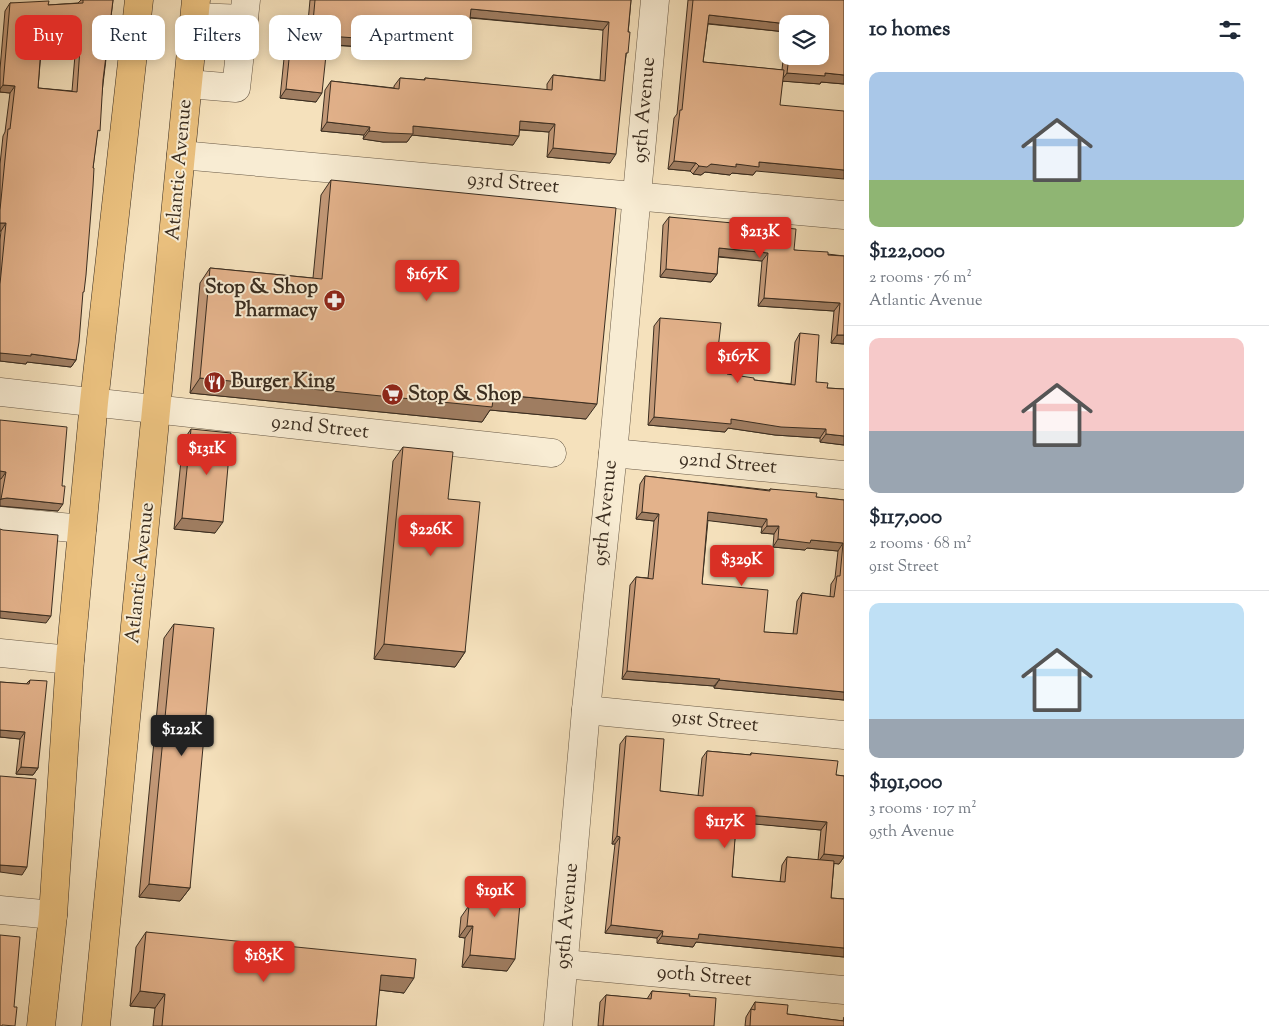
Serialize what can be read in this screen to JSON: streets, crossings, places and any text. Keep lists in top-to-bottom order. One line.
{"streets":{"main road":["Atlantic Avenue"],"street":["95th Avenue","93rd Street","92nd Street","91st Street","90th Street"]},"crossings":[["95th Avenue","93rd Street"],["95th Avenue","92nd Street"],["95th Avenue","91st Street"],["95th Avenue","90th Street"],["Atlantic Avenue","93rd Street"],["Atlantic Avenue","92nd Street"]],"places":{"pharmacy":["Stop & Shop Pharmacy"],"restaurant":["Burger King"],"supermarket":["Stop & Shop"]},"page":{"heading":"10 homes","chip":["Buy","Rent","Filters","New","Apartment"],"list":[{"name":"$122,000","note":"2 rooms · 76 m² · Atlantic Avenue"},{"name":"$117,000","note":"2 rooms · 68 m² · 91st Street"},{"name":"$191,000","note":"3 rooms · 107 m² · 95th Avenue"}],"price":["$213K","$167K","$167K","$131K","$226K","$329K","$122K","$117K","$191K","$185K"]}}
